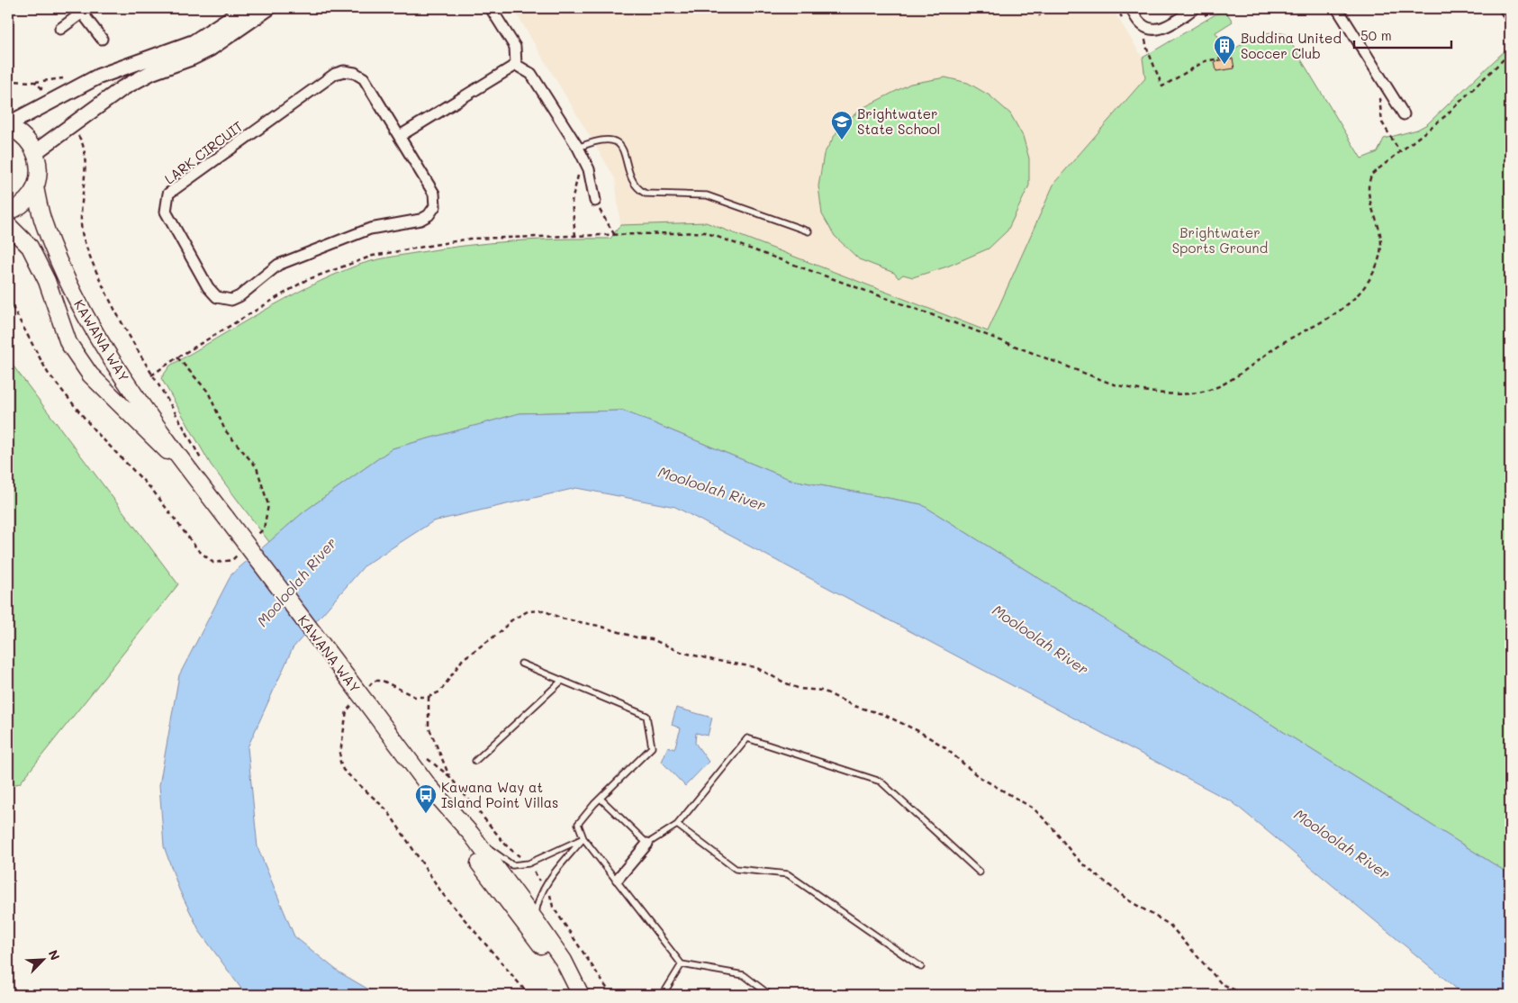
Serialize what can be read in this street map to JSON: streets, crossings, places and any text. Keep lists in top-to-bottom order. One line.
{"streets":{"main road":["KAWANA WAY"],"street":["LARK CIRCUIT"]},"water":["Mooloolah River"],"parks":["Brightwater Sports Ground"],"places":{"building":["Buddina United Soccer Club"],"school or university":["Brightwater State School"],"bus stop":["Kawana Way at Island Point Villas"]},"scale_bar":"50 m","north":"top right"}
